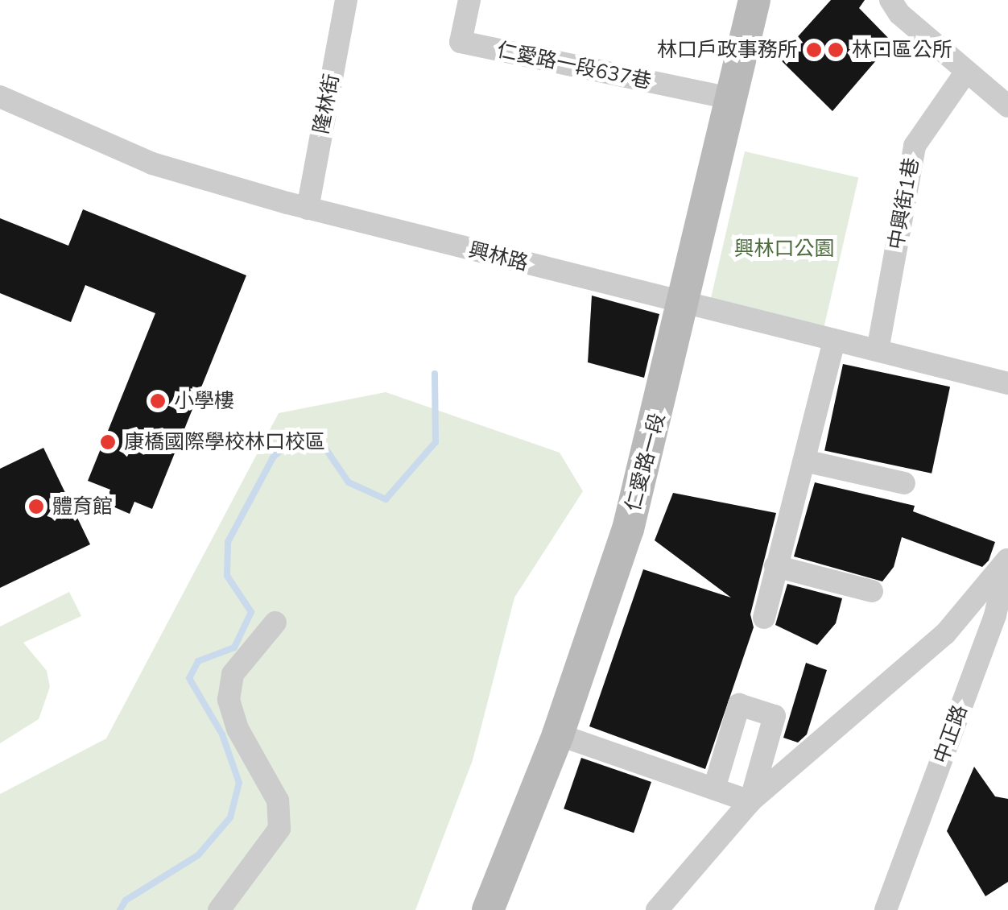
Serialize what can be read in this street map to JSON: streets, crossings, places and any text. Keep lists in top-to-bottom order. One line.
{"streets":{"main road":["仁愛路一段"],"street":["仁愛路一段637巷","隆林街","中興街1巷","興林路","中正路"]},"crossings":[["仁愛路一段637巷","仁愛路一段"],["隆林街","興林路"],["中興街1巷","興林路"],["興林路","仁愛路一段"]],"parks":["興林口公園"],"places":["林口戶政事務所","林口區公所","小學樓","康橋國際學校林口校區","體育館"]}
